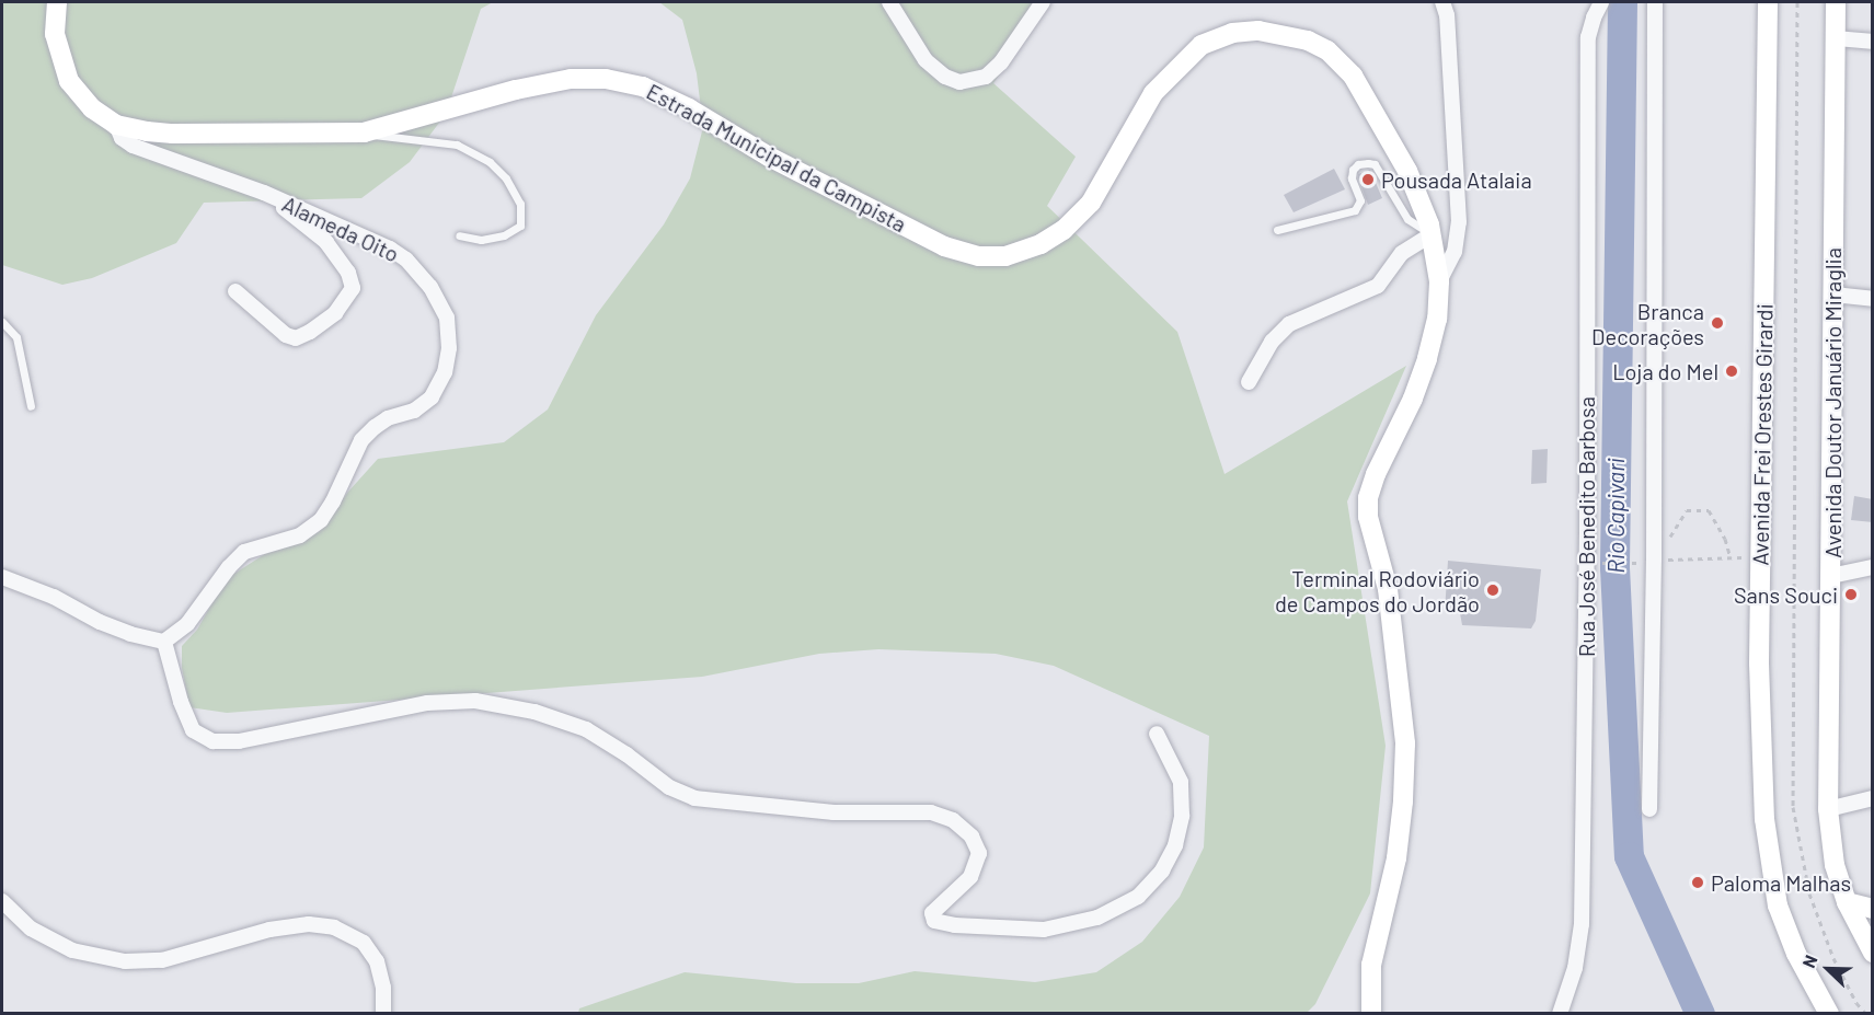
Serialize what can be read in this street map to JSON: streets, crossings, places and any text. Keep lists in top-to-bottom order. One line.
{"streets":{"main road":["Estrada Municipal da Campista","Avenida Doutor Januário Miraglia","Avenida Frei Orestes Girardi"],"street":["Alameda Oito","Rua José Benedito Barbosa"]},"crossings":[["Estrada Municipal da Campista","Alameda Oito"]],"water":["Rio Capivari"],"places":["Pousada Atalaia","Branca Decorações","Loja do Mel","Terminal Rodoviário de Campos do Jordão","Sans Souci","Paloma Malhas"],"north":"top left"}
